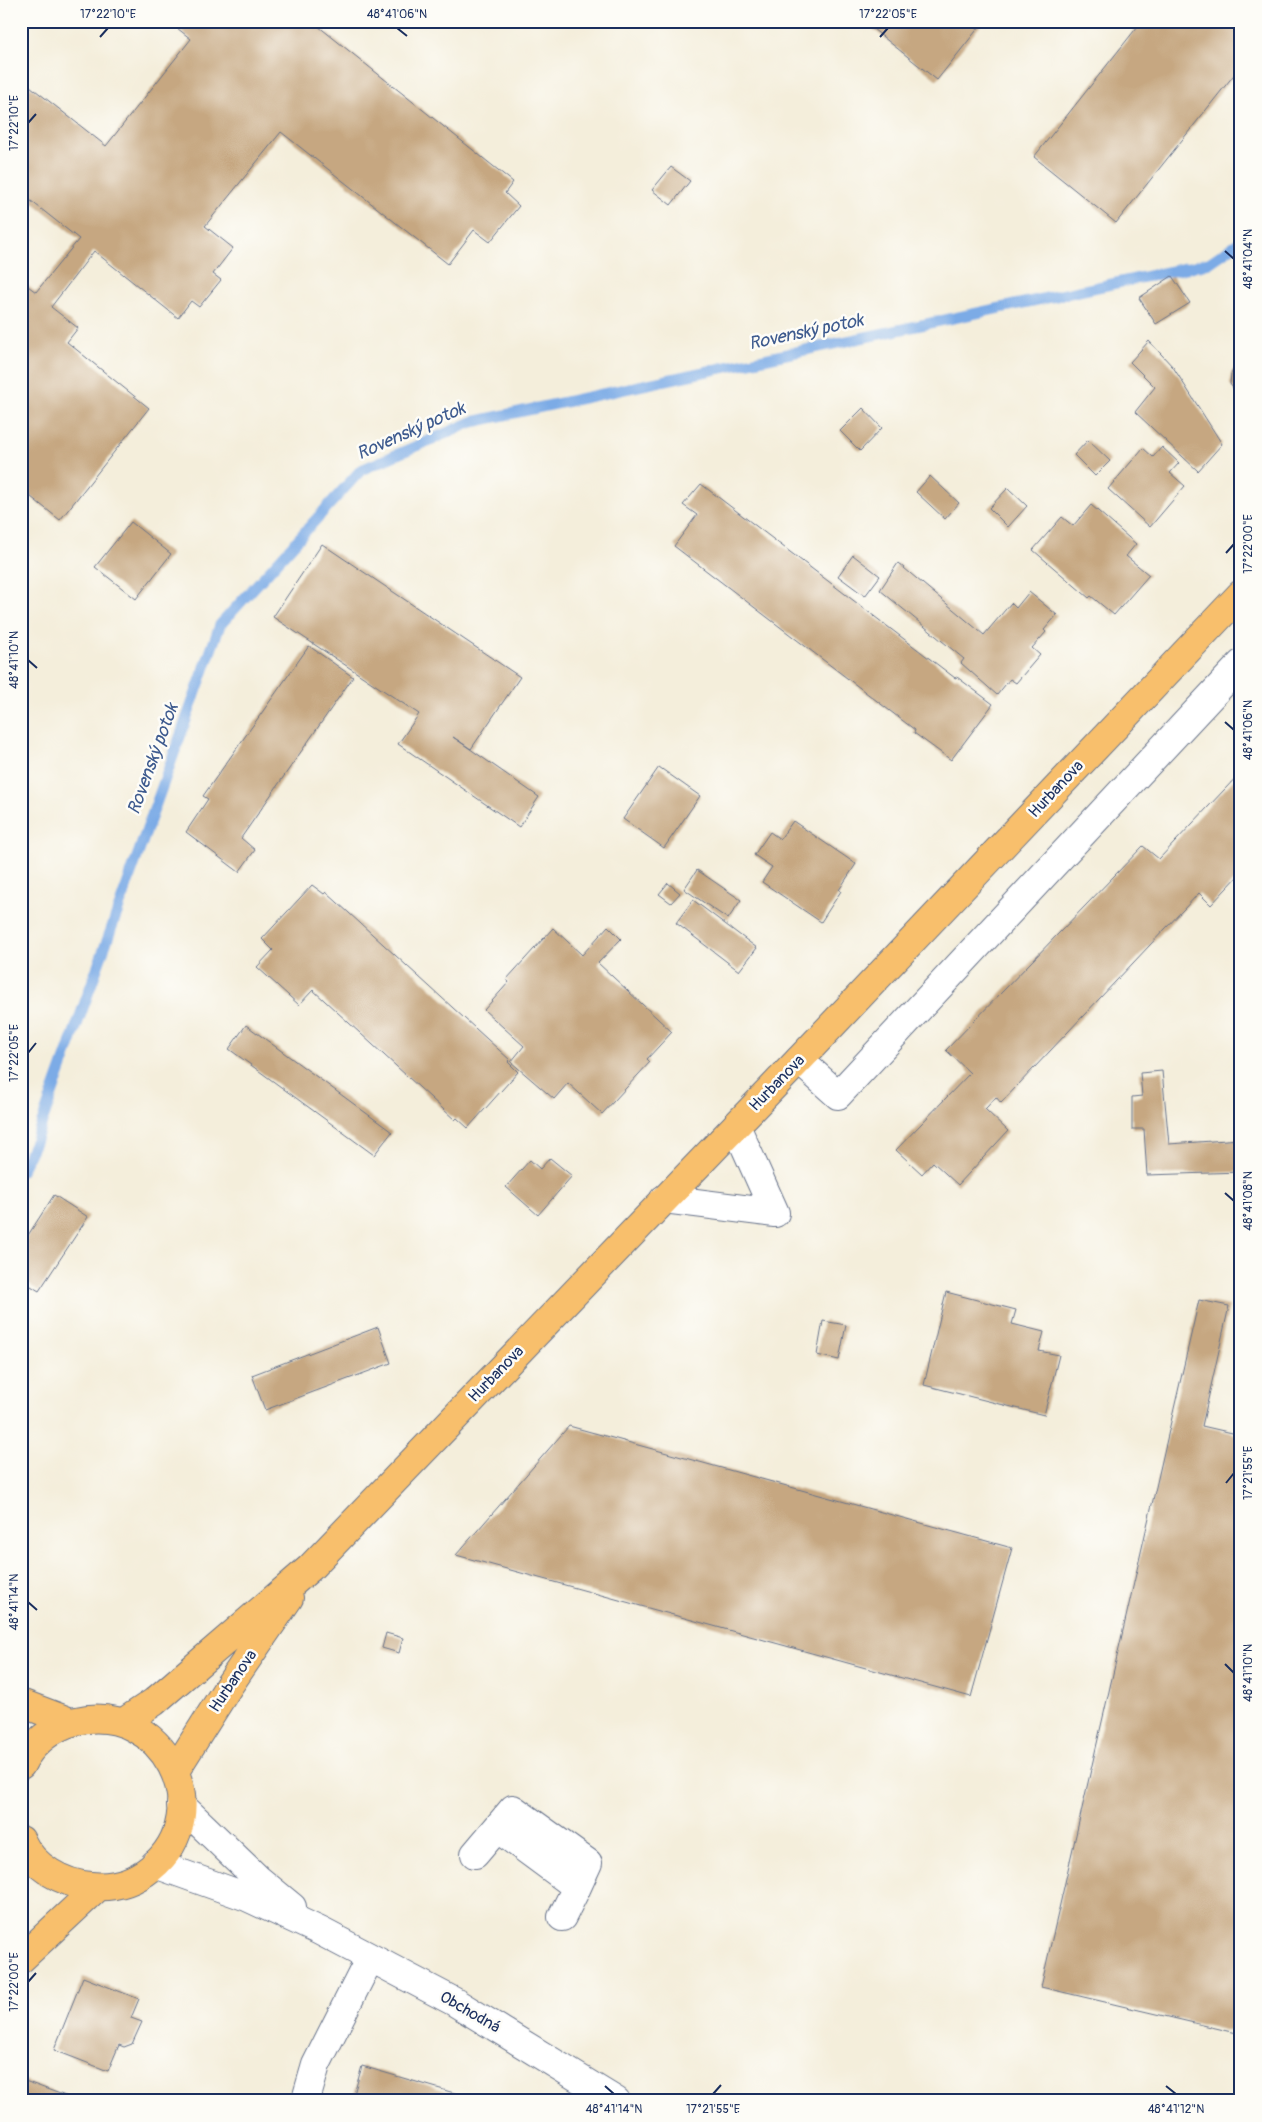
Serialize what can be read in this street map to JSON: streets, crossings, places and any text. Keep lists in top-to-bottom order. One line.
{"streets":{"main road":["Hurbanova"],"lane":["Obchodná"]},"water":["Rovenský potok"],"coordinates":["17°22'10\"E","48°41'06\"N","17°22'05\"E","48°41'04\"N","17°22'00\"E","48°41'10\"N","48°41'08\"N","17°21'55\"E","48°41'14\"N","48°41'12\"N"]}
